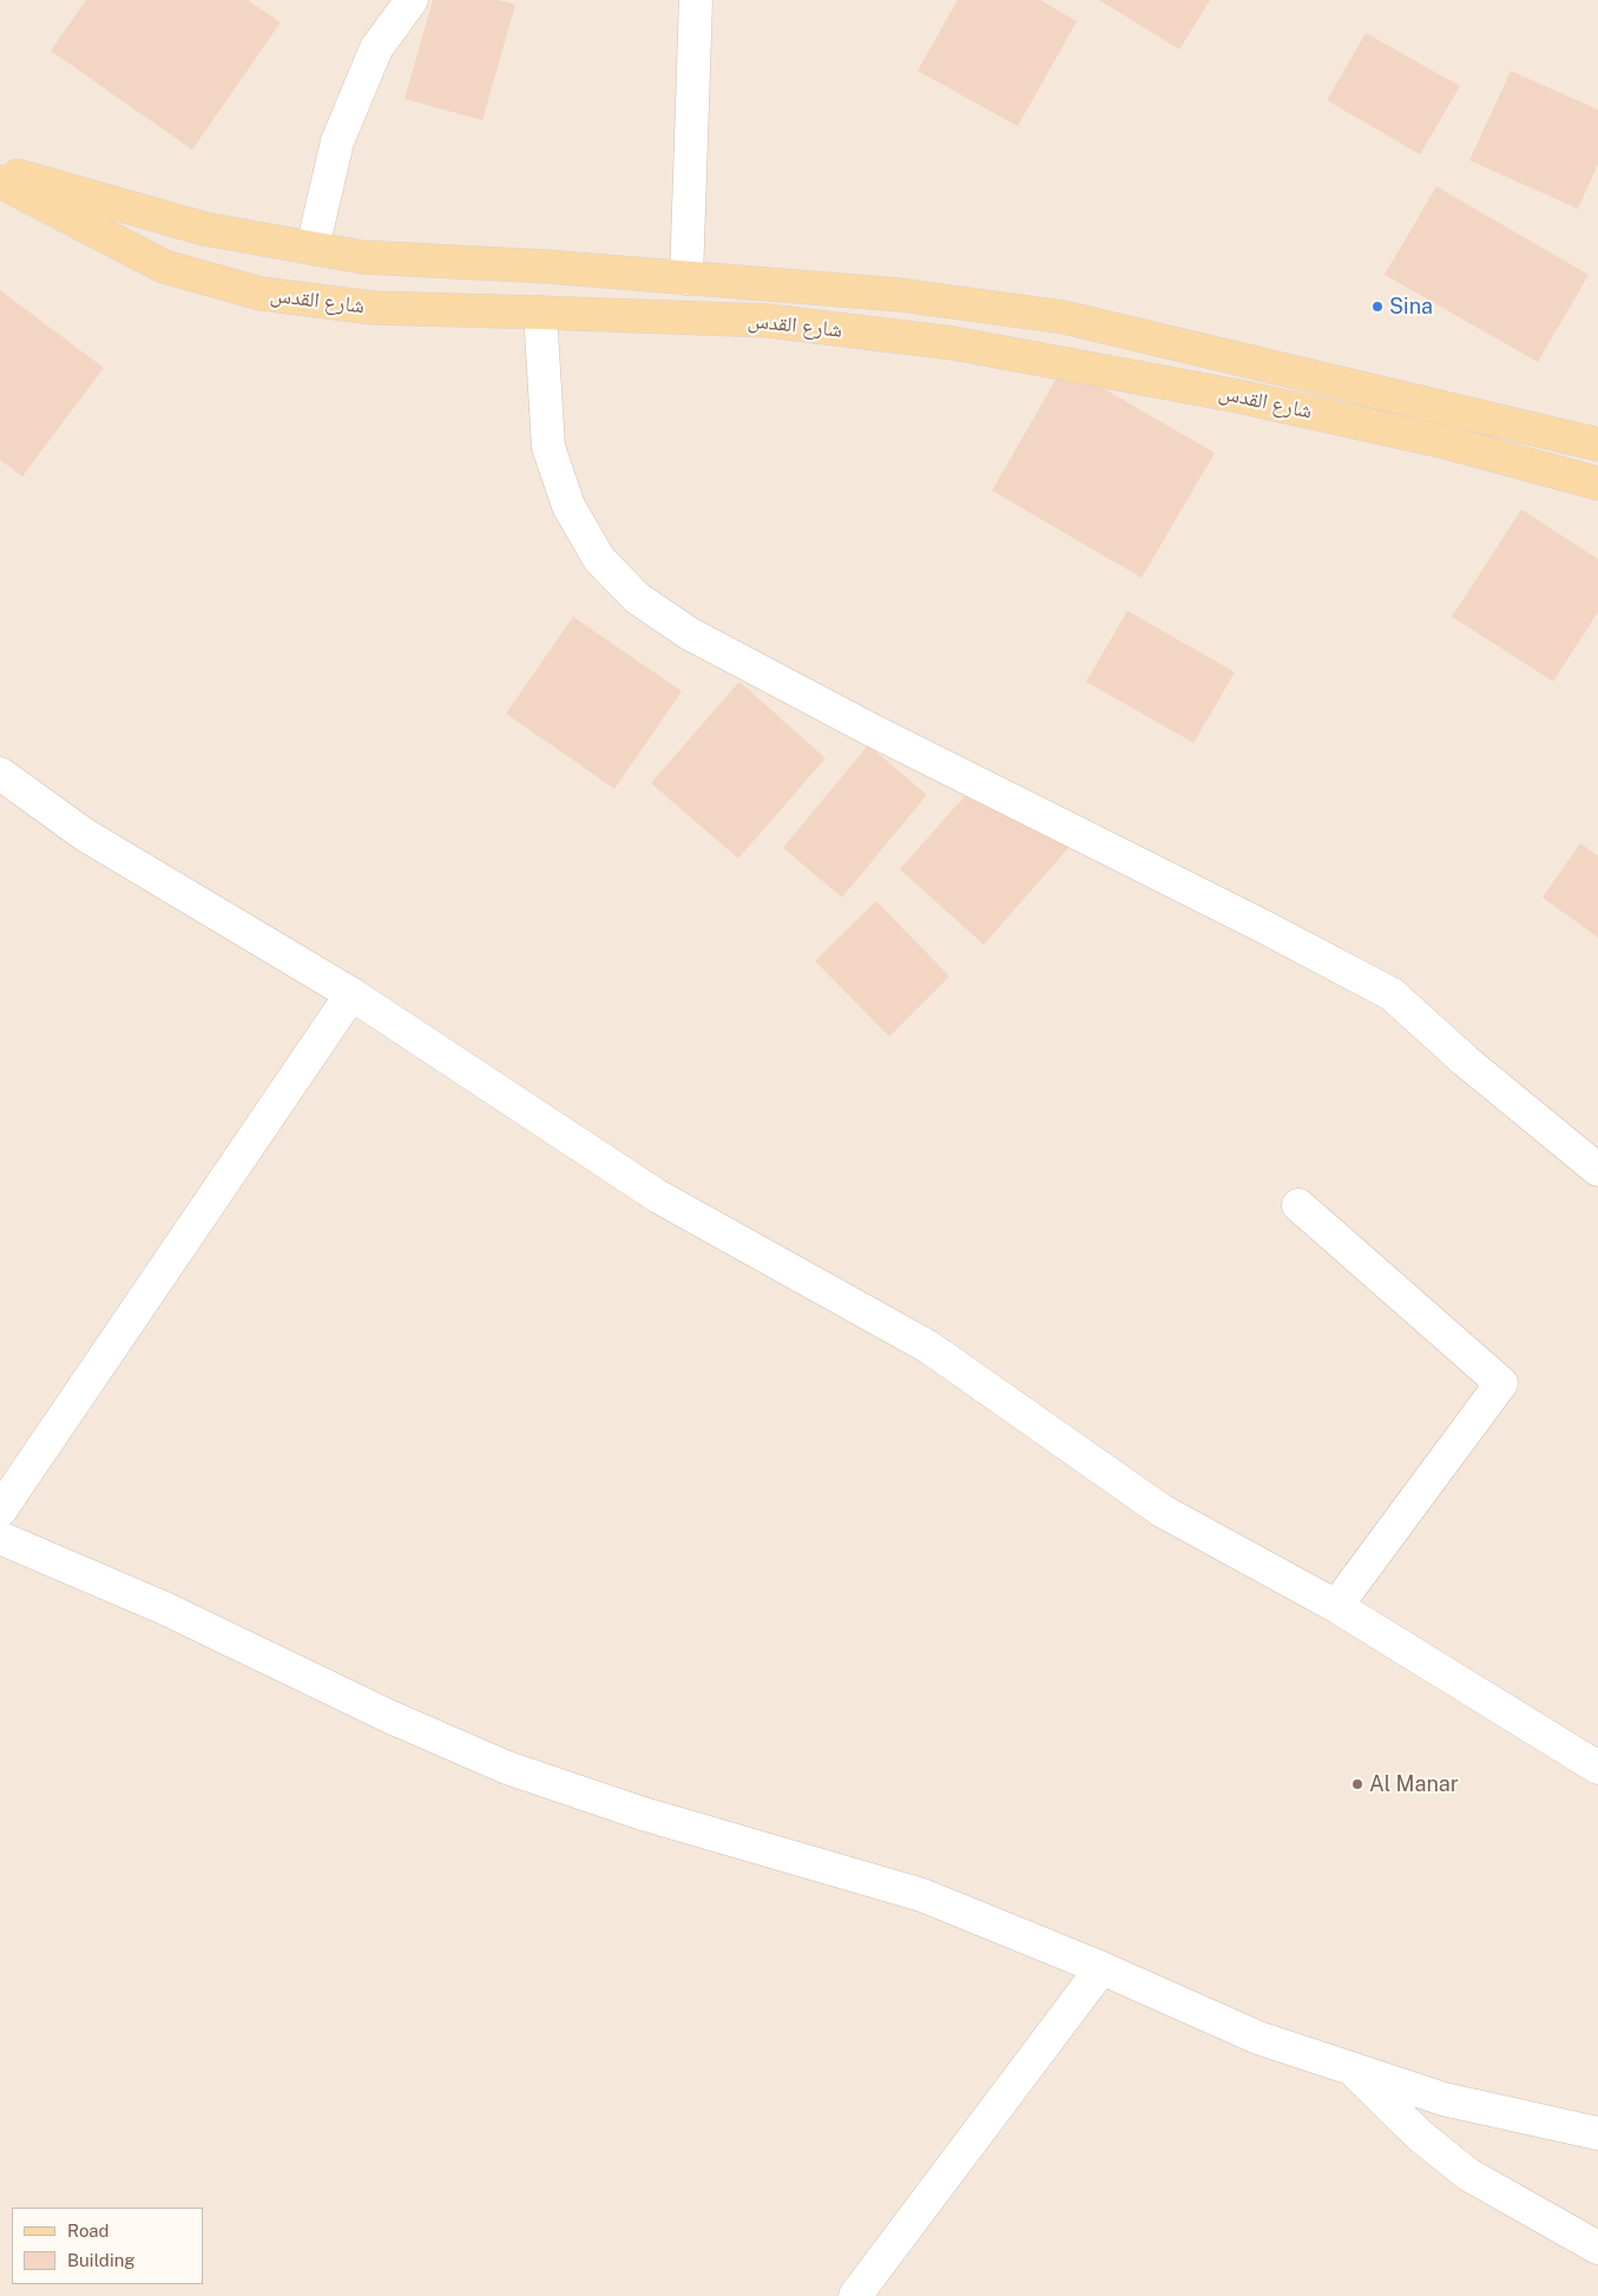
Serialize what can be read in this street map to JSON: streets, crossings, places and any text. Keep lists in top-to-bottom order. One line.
{"streets":{"main road":["شارع القدس"]},"places":["Sina","Al Manar"],"legend":["Road","Building"]}
